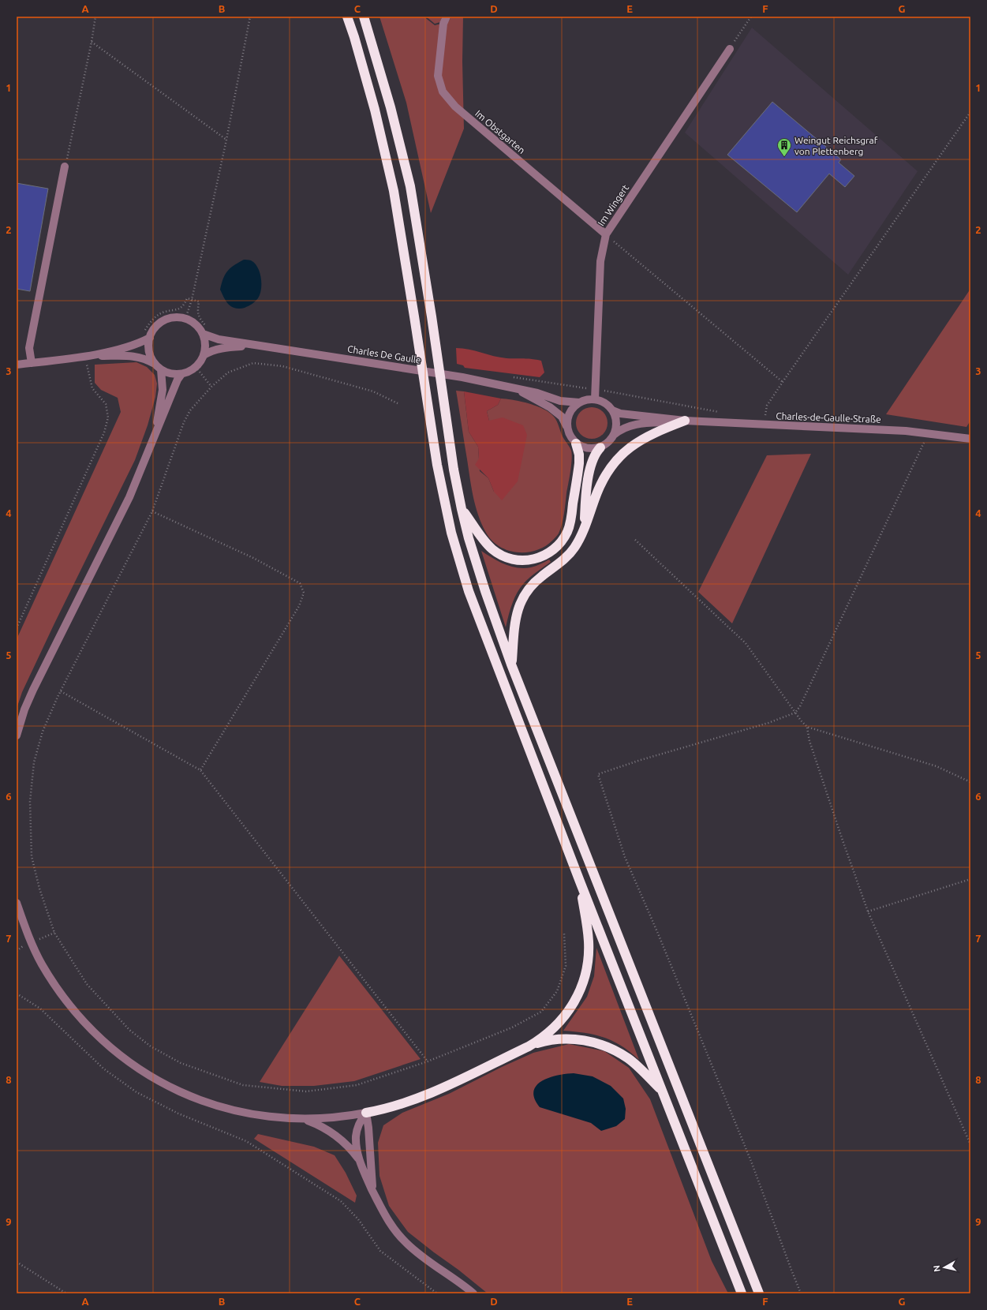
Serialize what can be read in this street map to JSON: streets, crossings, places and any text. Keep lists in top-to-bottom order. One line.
{"streets":{"street":["Im Obstgarten","Im Wingert","Charles De Gaulle","Charles-de-Gaulle-Straße"]},"crossings":[["Im Obstgarten","Im Wingert"],["Im Wingert","Charles De Gaulle"],["Im Wingert","Charles-de-Gaulle-Straße"],["Charles De Gaulle","Charles-de-Gaulle-Straße"]],"places":{"building":["Weingut Reichsgraf von Plettenberg"]},"north":"left","grid":{"columns":["A","B","C","D","E","F","G"],"rows":["1","2","3","4","5","6","7","8","9"]}}
